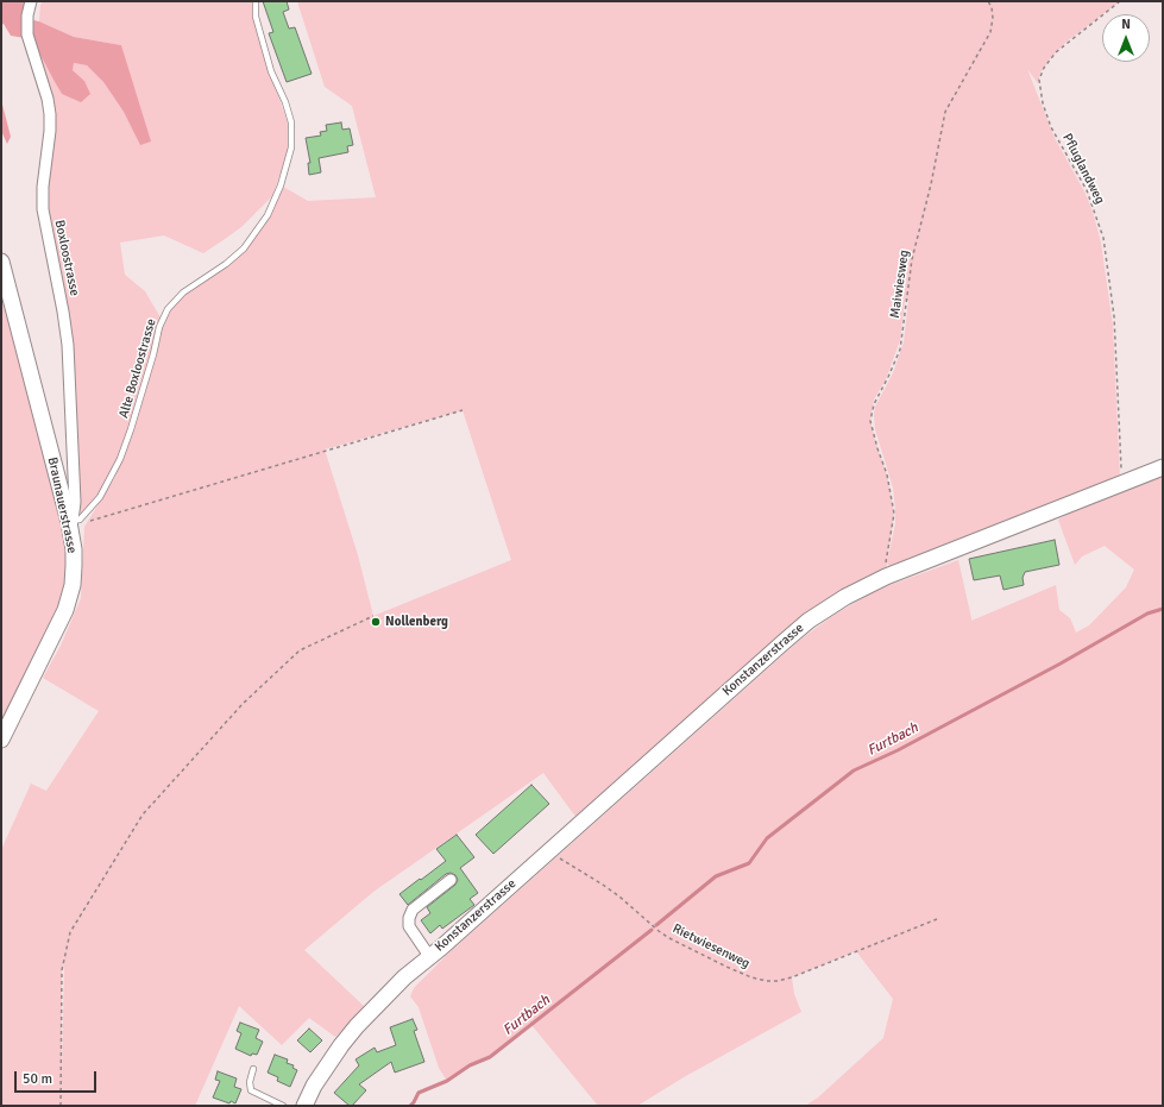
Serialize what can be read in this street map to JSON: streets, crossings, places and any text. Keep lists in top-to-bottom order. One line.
{"streets":{"main road":["Braunauerstrasse","Konstanzerstrasse"],"street":["Boxloostrasse"],"lane":["Alte Boxloostrasse"],"path":["Pfluglandweg","Maiwiesweg","Rietwiesenweg"]},"crossings":[["Boxloostrasse","Alte Boxloostrasse"],["Boxloostrasse","Braunauerstrasse"],["Maiwiesweg","Konstanzerstrasse"],["Alte Boxloostrasse","Braunauerstrasse"],["Konstanzerstrasse","Rietwiesenweg"]],"water":["Furtbach"],"places":["Nollenberg"],"scale_bar":"50 m","north":"top"}
